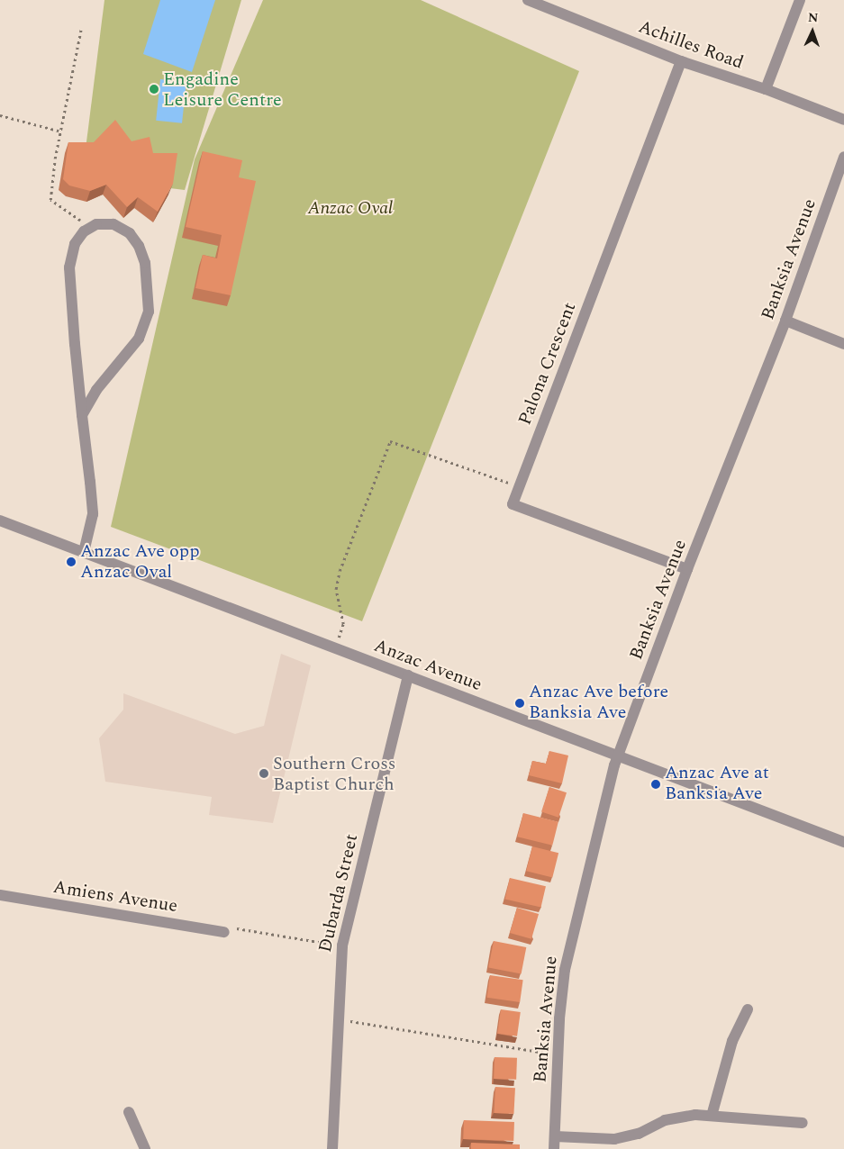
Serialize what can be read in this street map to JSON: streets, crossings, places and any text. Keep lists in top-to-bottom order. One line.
{"streets":{"street":["Achilles Road","Banksia Avenue","Palona Crescent","Anzac Avenue","Dubarda Street","Amiens Avenue"]},"crossings":[["Achilles Road","Palona Crescent"],["Banksia Avenue","Palona Crescent"],["Banksia Avenue","Anzac Avenue"],["Anzac Avenue","Dubarda Street"]],"parks":["Anzac Oval"],"places":["Engadine Leisure Centre","Anzac Ave opp Anzac Oval","Anzac Ave before Banksia Ave","Southern Cross Baptist Church","Anzac Ave at Banksia Ave"],"north":"top"}
